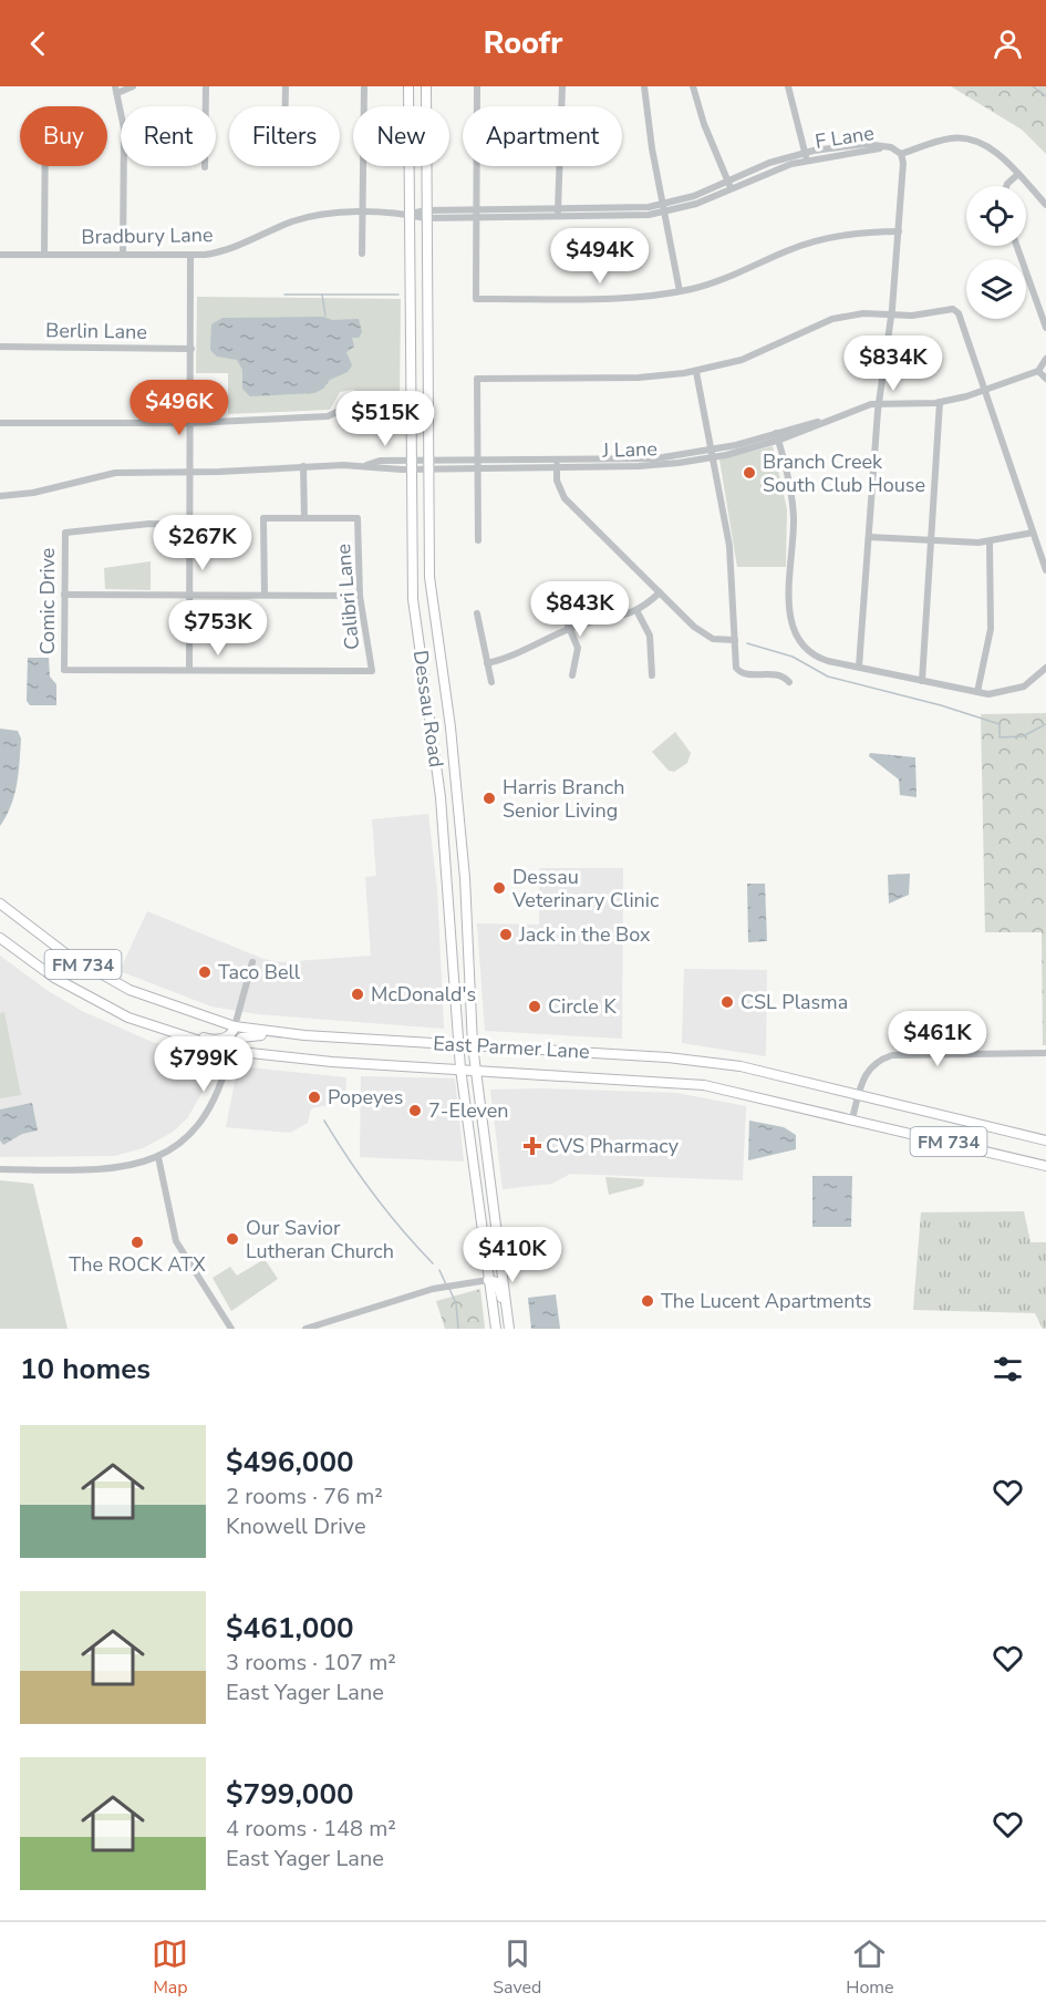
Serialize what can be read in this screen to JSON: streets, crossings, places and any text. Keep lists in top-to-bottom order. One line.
{"streets":{"main road":["Dessau Road","FM 734","East Parmer Lane"],"street":["F Lane","Bradbury Lane","Berlin Lane","J Lane","Calibri Lane","Comic Drive"]},"crossings":[["F Lane","Bradbury Lane"],["F Lane","Dessau Road"],["Bradbury Lane","Dessau Road"],["J Lane","Dessau Road"],["Calibri Lane","Comic Drive"],["Dessau Road","East Parmer Lane"]],"places":{"other":["Branch Creek South Club House","Harris Branch Senior Living","Dessau Veterinary Clinic","Jack in the Box","Taco Bell","McDonald's","CSL Plasma","Circle K","Popeyes","7-Eleven","Our Savior Lutheran Church","The ROCK ATX","The Lucent Apartments"],"health":["CVS Pharmacy"]},"page":{"header":"Roofr","chip":["Buy","Rent","Filters","New","Apartment"],"price":["$494K","$834K","$496K","$515K","$267K","$843K","$753K","$461K","$799K","$410K"],"heading":"10 homes","list":[{"name":"$496,000","note":"2 rooms · 76 m² · Knowell Drive"},{"name":"$461,000","note":"3 rooms · 107 m² · East Yager Lane"},{"name":"$799,000","note":"4 rooms · 148 m² · East Yager Lane"}],"tabs":["Map","Saved","Home"]}}
